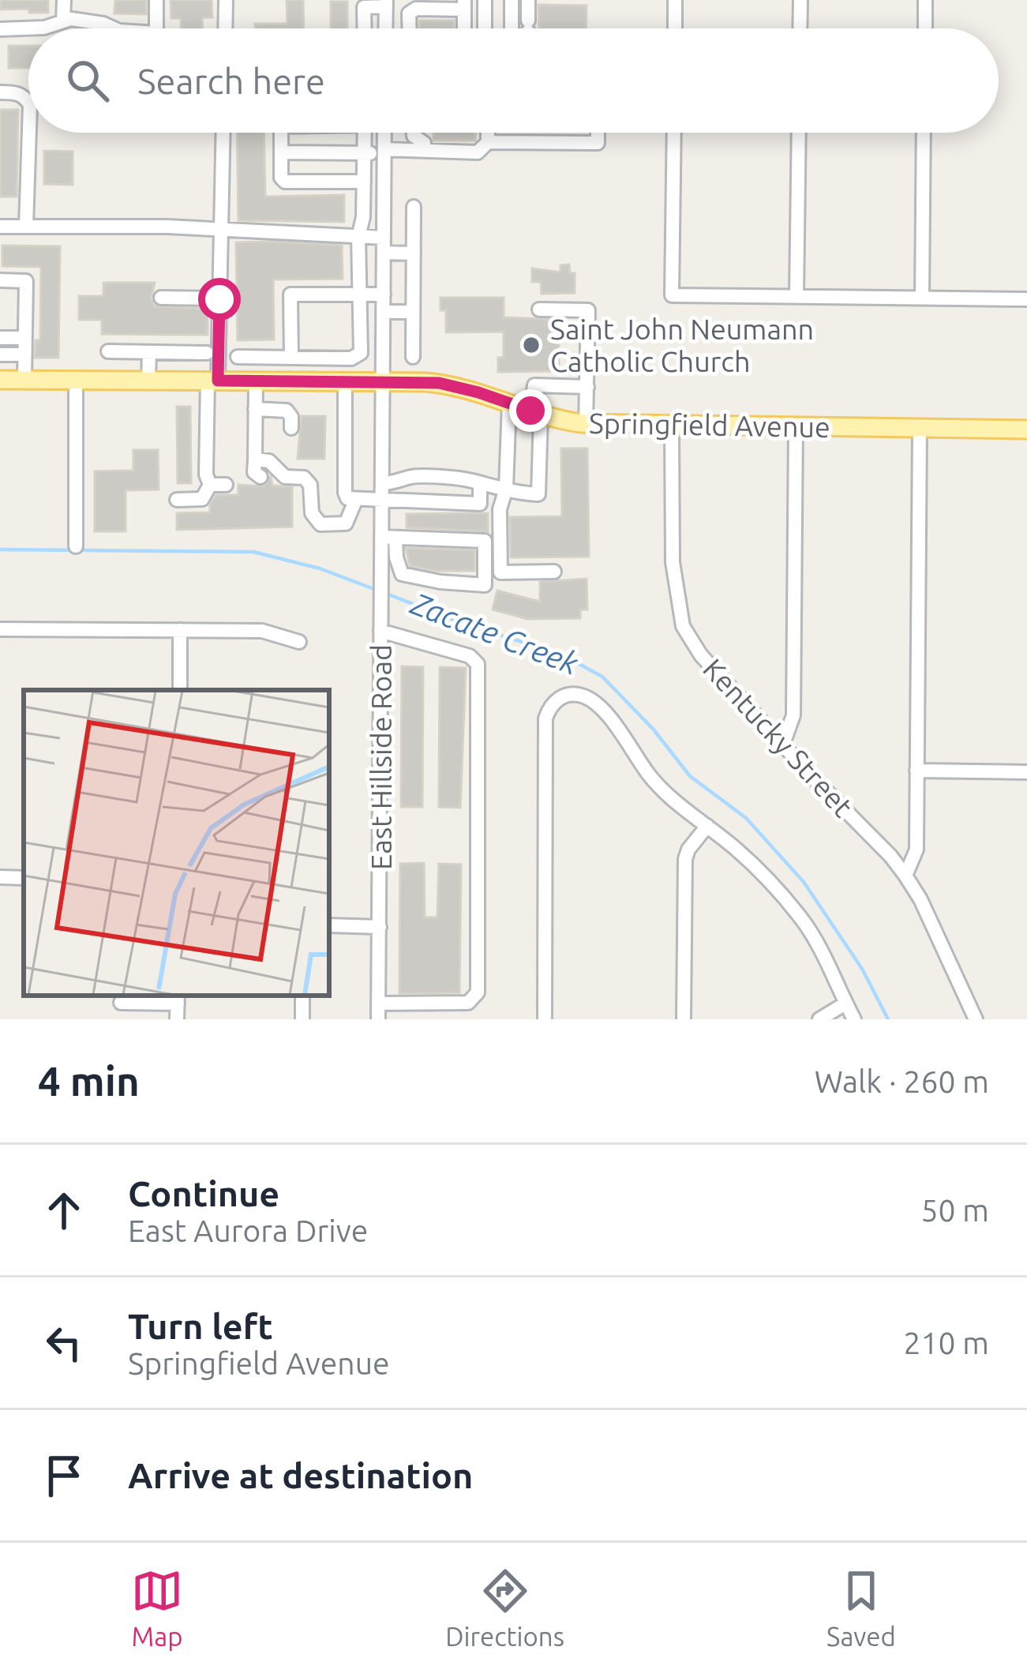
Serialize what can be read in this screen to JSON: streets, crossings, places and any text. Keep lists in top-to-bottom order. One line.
{"streets":{"main road":["Springfield Avenue"],"street":["Kentucky Street","East Hillside Road"]},"crossings":[["Springfield Avenue","Kentucky Street"],["Springfield Avenue","East Hillside Road"]],"water":["Zacate Creek"],"places":["Saint John Neumann Catholic Church"],"page":{"search":"Search here","heading":["4 min","Walk · 260 m"],"list":[["Continue","East Aurora Drive","50 m"],["Turn left","Springfield Avenue","210 m"],"Arrive at destination"],"nav":["Map","Directions","Saved"]}}
